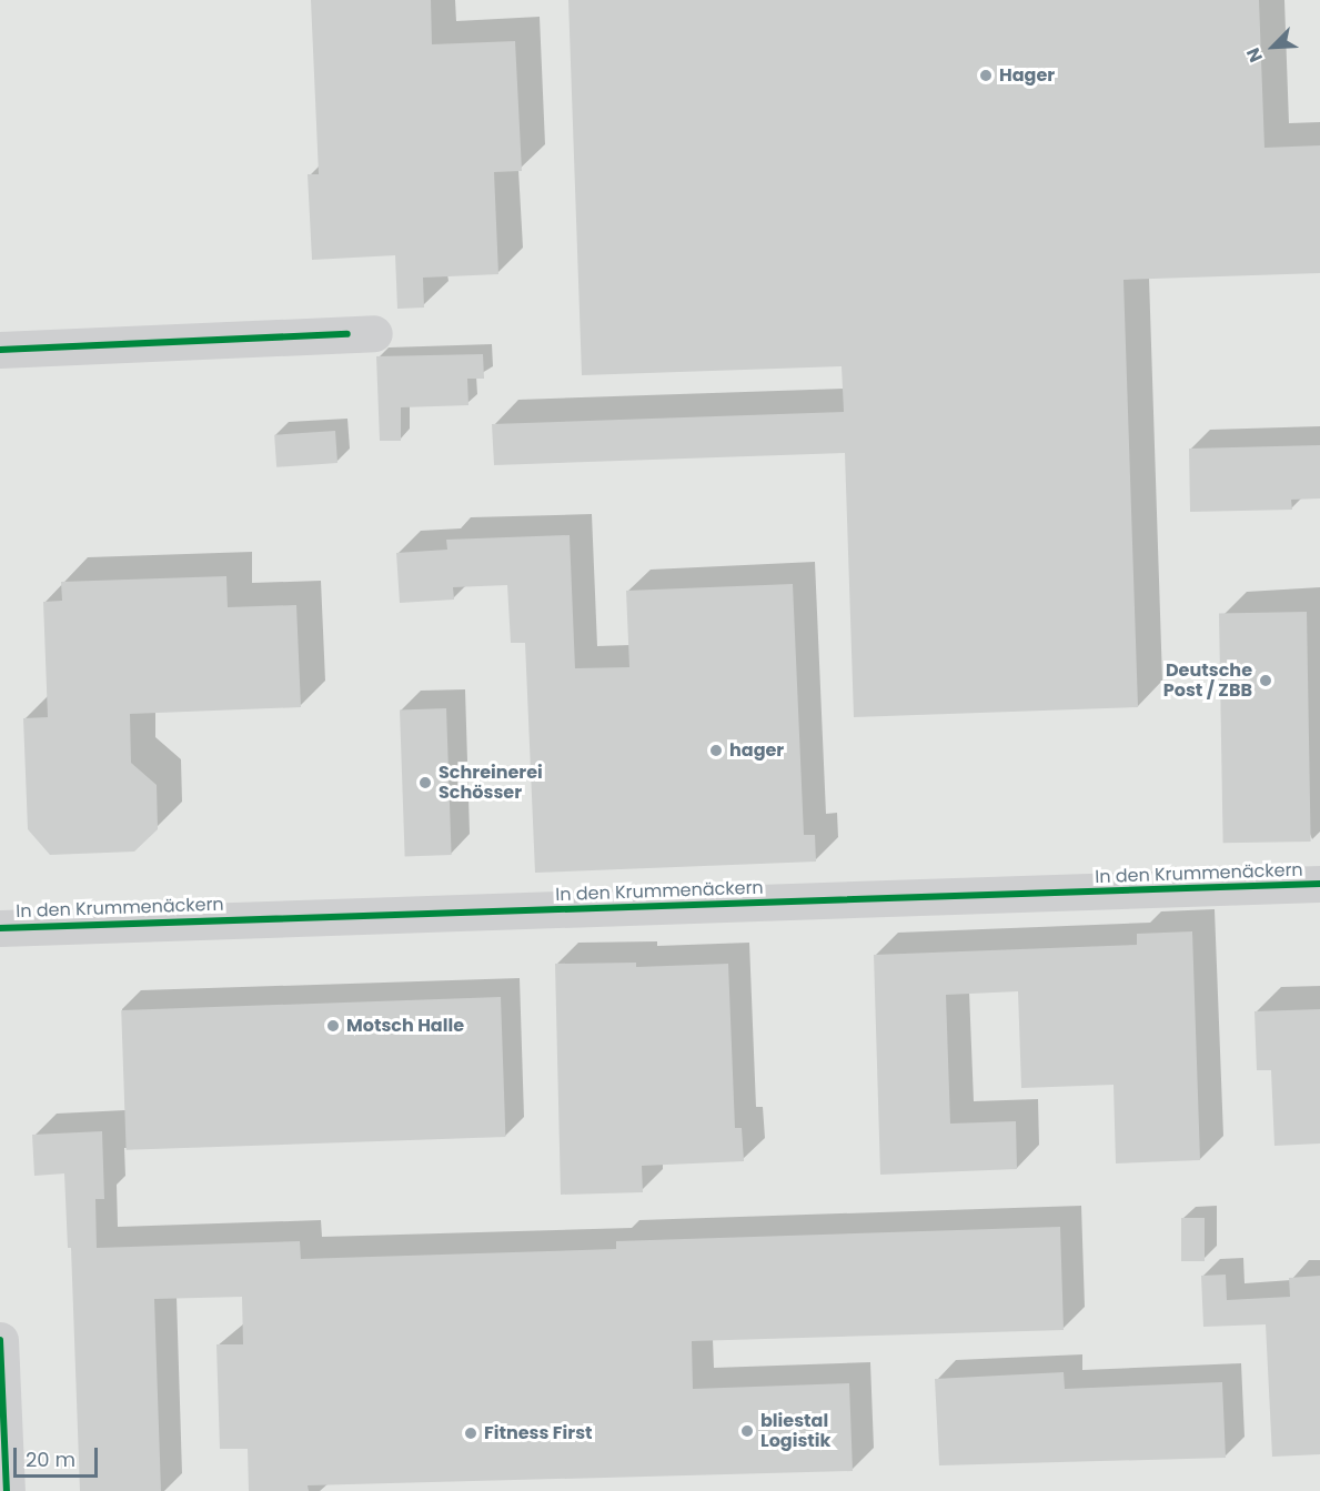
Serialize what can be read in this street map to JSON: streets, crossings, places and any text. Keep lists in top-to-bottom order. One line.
{"streets":{"street":["In den Krummenäckern"]},"places":["Hager","Deutsche Post / ZBB","hager","Schreinerei Schösser","Motsch Halle","bliestal Logistik","Fitness First"],"scale_bar":"20 m","north":"bottom left"}
